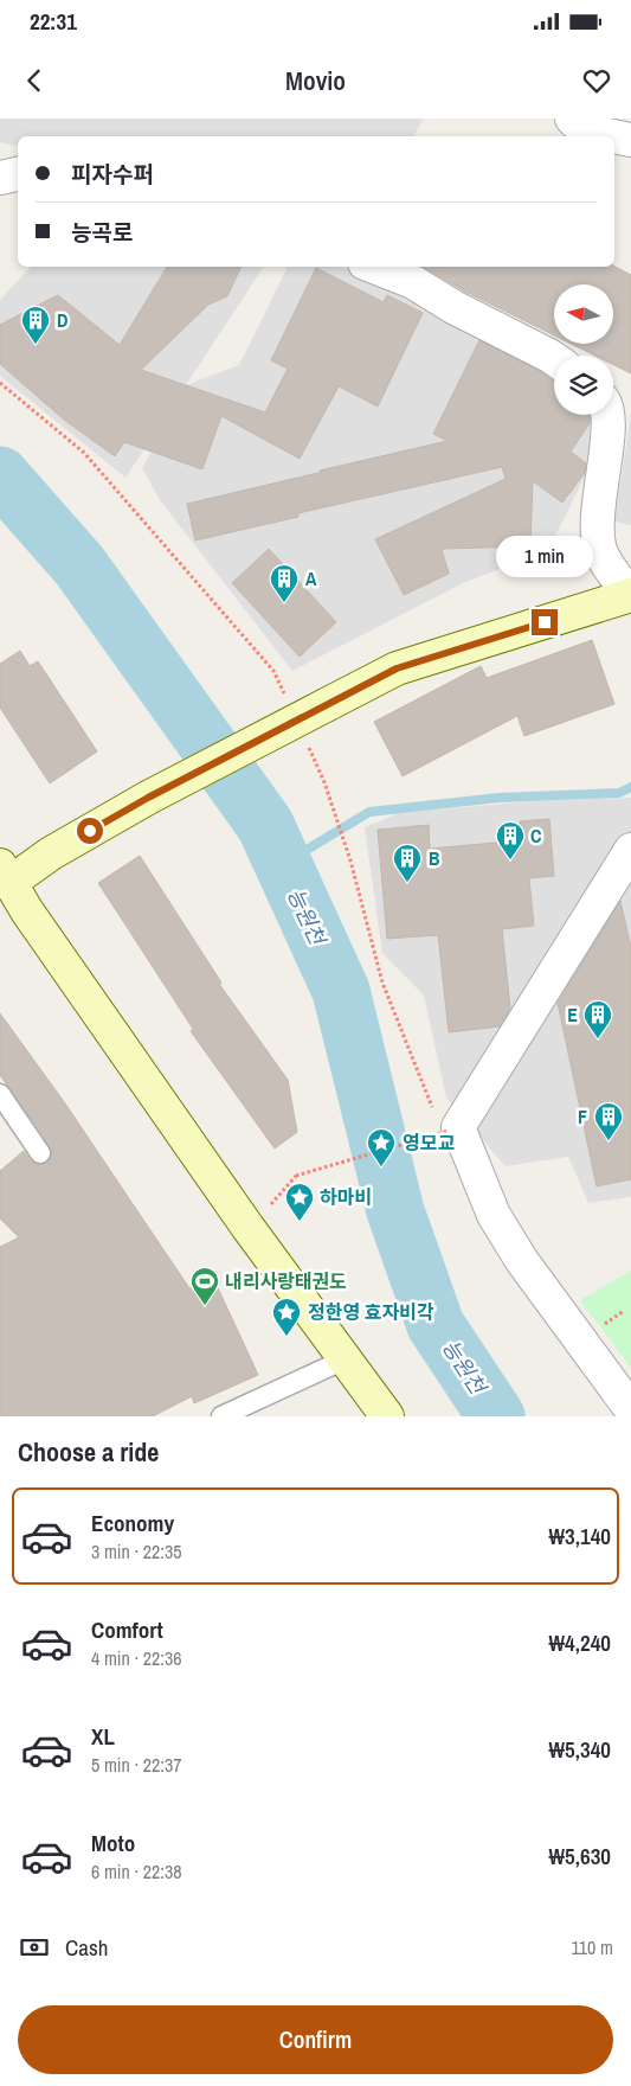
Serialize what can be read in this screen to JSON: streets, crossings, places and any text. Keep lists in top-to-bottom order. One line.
{"water":["능원천"],"places":{"building":["D","A","C","B","E","F"],"place":["영모교","하마비","정한영 효자비각"],"sports":["내리사랑태권도"]},"north":"left","page":{"status":"22:31","header":"Movio","banner":["피자수퍼","능곡로"],"bubble":"1 min","heading":"Choose a ride","list":[{"name":"Economy","note":"3 min · 22:35","value":"₩3,140"},{"name":"Comfort","note":"4 min · 22:36","value":"₩4,240"},{"name":"XL","note":"5 min · 22:37","value":"₩5,340"},{"name":"Moto","note":"6 min · 22:38","value":"₩5,630"}],"pay":["Cash","110 m"],"buttons":"Confirm"}}
